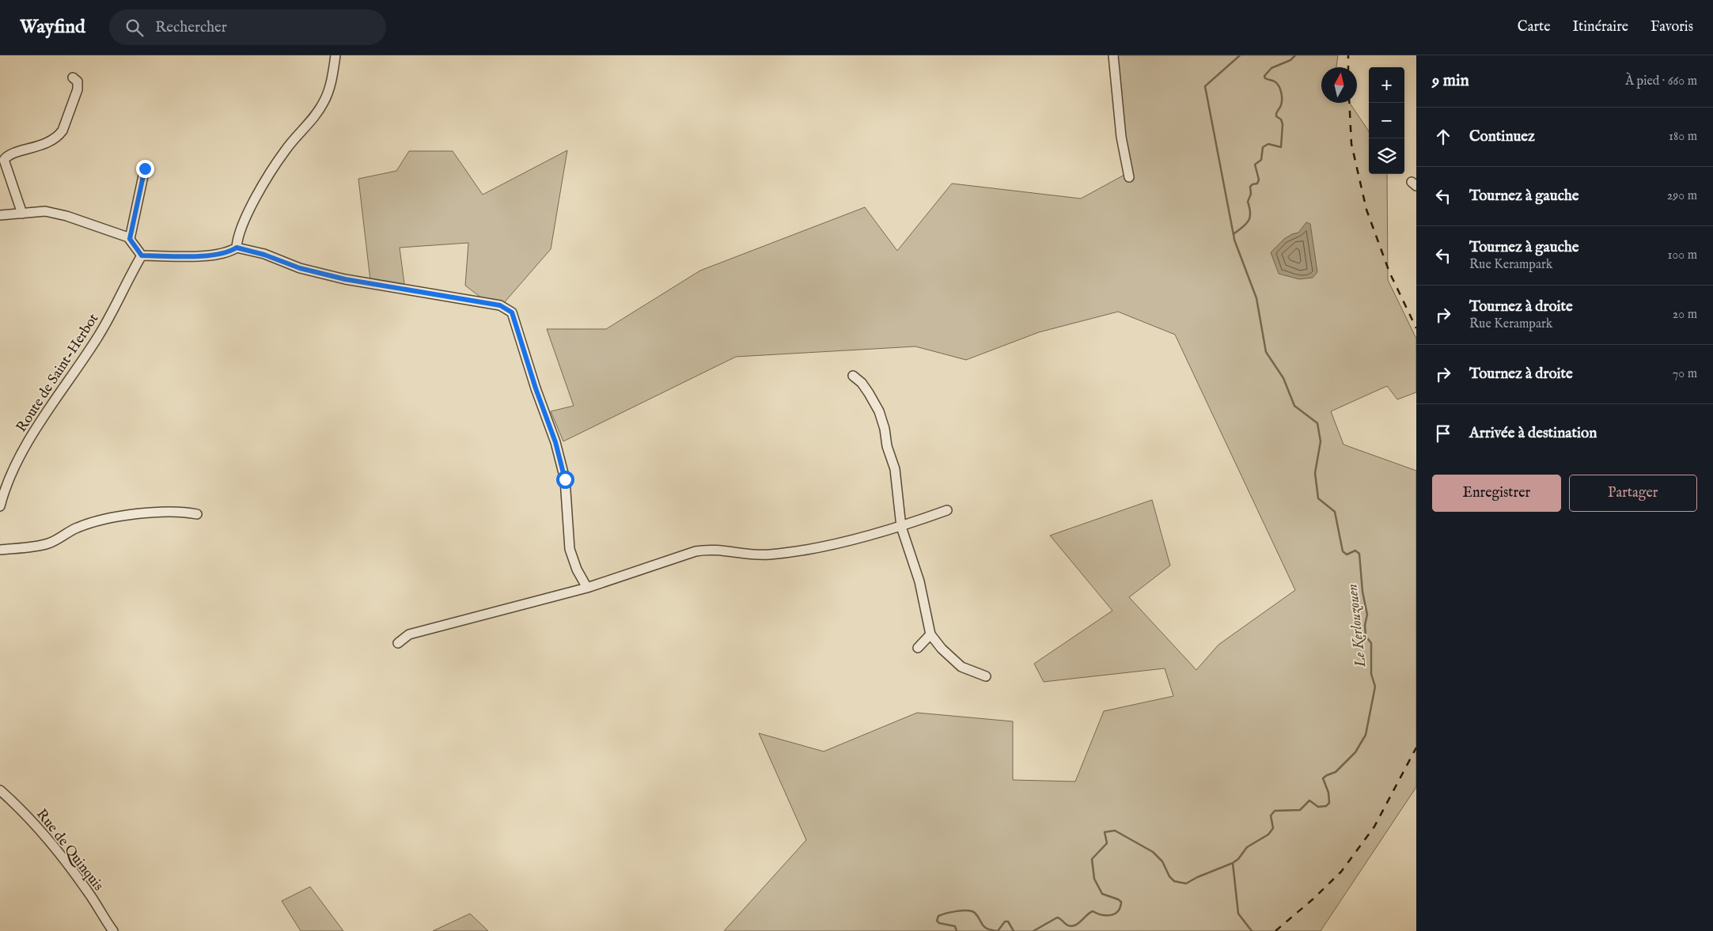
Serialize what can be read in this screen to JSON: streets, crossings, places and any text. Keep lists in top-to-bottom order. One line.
{"streets":{"street":["Route de Saint-Herbot","Rue de Quinquis"]},"water":["Le Kerlouzouen"],"north":"top","page":{"header":"Wayfind","search":"Rechercher","nav":["Carte","Itinéraire","Favoris"],"heading":["9 min","À pied · 660 m"],"map_buttons":["+","−"],"list":[["Continuez","180 m"],["Tournez à gauche","290 m"],["Tournez à gauche","Rue Kerampark","100 m"],["Tournez à droite","Rue Kerampark","20 m"],["Tournez à droite","70 m"],"Arrivée à destination"],"buttons":["Enregistrer","Partager"]}}
